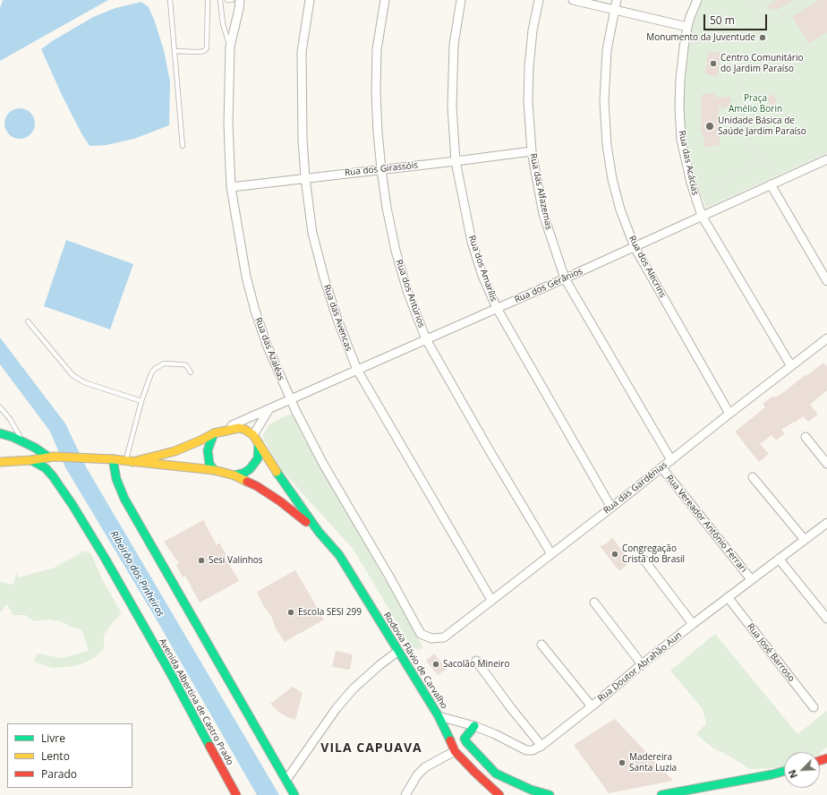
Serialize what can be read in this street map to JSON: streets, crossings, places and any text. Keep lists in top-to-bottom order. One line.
{"streets":{"main road":["Rodovia Flávio de Carvalho","Avenida Albertina de Castro Prado"],"street":["Rua das Acácias","Rua dos Girassóis","Rua das Alfazemas","Rua dos Alecrins","Rua dos Amarílis","Rua dos Gerânios","Rua dos Antúrios","Rua das Avencas","Rua das Azaléas","Rua das Gardênias","Rua Vereador Antônio Ferrari","Rua José Barroso","Rua Doutor Abrahão Aun"]},"crossings":[["Rua das Acácias","Rua dos Gerânios"],["Rua das Acácias","Rua das Gardênias"],["Rua dos Girassóis","Rua das Alfazemas"],["Rua dos Girassóis","Rua dos Amarílis"],["Rua dos Girassóis","Rua dos Antúrios"],["Rua dos Girassóis","Rua das Avencas"],["Rua dos Girassóis","Rua das Azaléas"],["Rua das Alfazemas","Rua dos Gerânios"],["Rua das Alfazemas","Rua das Gardênias"],["Rua dos Alecrins","Rua dos Gerânios"],["Rua dos Alecrins","Rua das Gardênias"],["Rua dos Amarílis","Rua dos Gerânios"],["Rua dos Amarílis","Rua das Gardênias"],["Rua dos Gerânios","Rua dos Antúrios"],["Rua dos Gerânios","Rua das Avencas"],["Rua dos Gerânios","Rua das Azaléas"],["Rua dos Gerânios","Rodovia Flávio de Carvalho"],["Rua dos Antúrios","Rua das Gardênias"],["Rua das Avencas","Rua das Gardênias"],["Rua das Azaléas","Rua das Gardênias"],["Rua das Gardênias","Rua Vereador Antônio Ferrari"],["Rua Vereador Antônio Ferrari","Rua Doutor Abrahão Aun"],["Rua José Barroso","Rua Doutor Abrahão Aun"],["Rodovia Flávio de Carvalho","Rua Doutor Abrahão Aun"],["Rodovia Flávio de Carvalho","Avenida Albertina de Castro Prado"]],"districts":["VILA CAPUAVA"],"water":["Ribeirão dos Pinheiros"],"parks":["Praça Amélio Borin"],"places":["Monumento da Juventude","Centro Comunitário do Jardim Paraíso","Unidade Básica de Saúde Jardim Paraíso","Congregação Cristã do Brasil","Sesi Valinhos","Escola SESI 299","Sacolão Mineiro","Madereira Santa Luzia"],"legend":["Livre","Lento","Parado"],"scale_bar":"50 m","north":"bottom left"}
